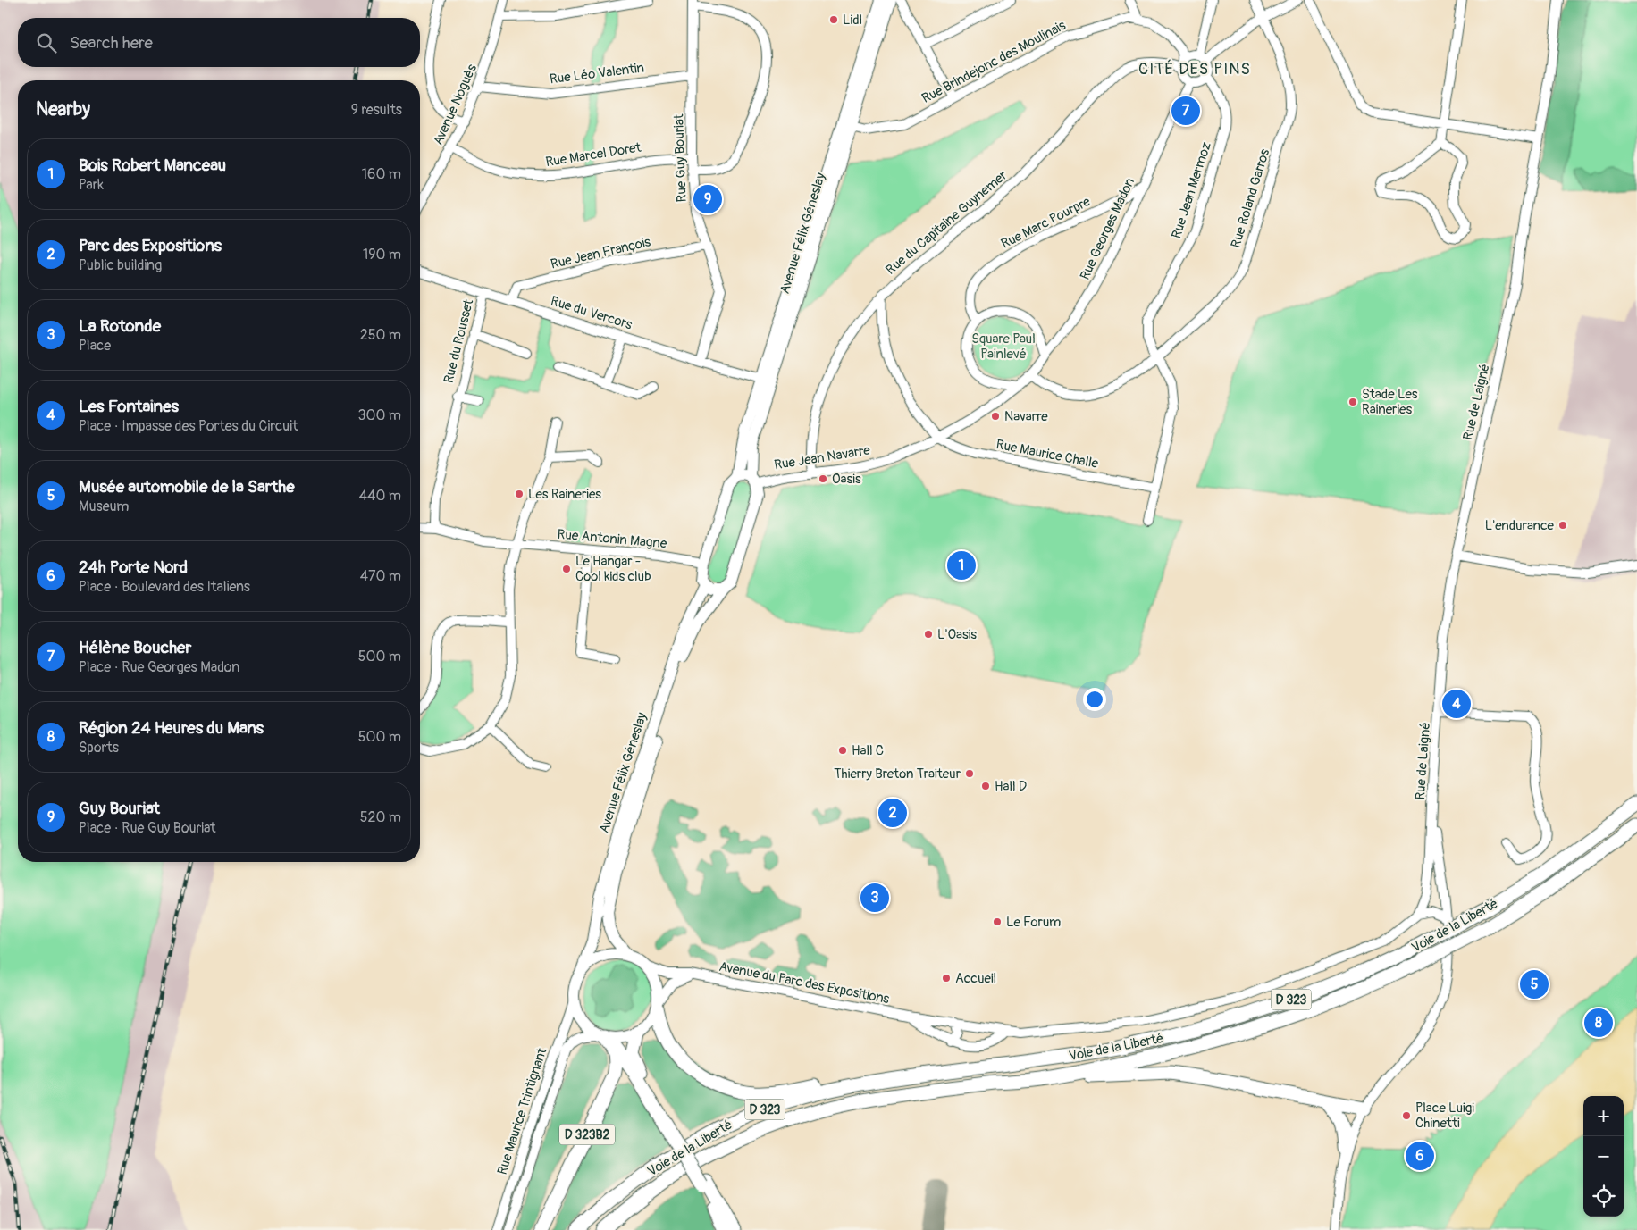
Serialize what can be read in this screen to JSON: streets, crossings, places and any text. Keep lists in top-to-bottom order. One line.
{"streets":{"highway":["Voie de la Liberté","D 323","D 323B2"],"main road":["Avenue Félix Géneslay"],"street":["Rue Brindejonc des Moulinais","Rue Léo Valentin","Avenue Noguès","Rue Marcel Doret","Rue Guy Bouriat","Rue Jean Mermoz","Rue Roland Garros","Rue du Capitaine Guynemer","Rue Marc Pourpre","Rue Georges Madon","Rue Jean François","Rue du Vercors","Rue du Rousset","Rue de Laigné","Rue Maurice Challe","Rue Jean Navarre","Rue Antonin Magne","Avenue du Parc des Expositions","Rue Maurice Trintignant"]},"crossings":[["Rue Brindejonc des Moulinais","Avenue Félix Géneslay"],["Rue Léo Valentin","Avenue Noguès"],["Rue Léo Valentin","Rue Guy Bouriat"],["Avenue Noguès","Rue Marcel Doret"],["Rue Marcel Doret","Rue Guy Bouriat"],["Rue Guy Bouriat","Rue Jean François"],["Rue Guy Bouriat","Rue du Vercors"],["Rue Jean Mermoz","Rue Roland Garros"],["Rue Jean Mermoz","Rue du Capitaine Guynemer"],["Rue Jean Mermoz","Rue Georges Madon"],["Rue Jean Mermoz","Rue Maurice Challe"],["Rue Roland Garros","Rue Marc Pourpre"],["Rue Roland Garros","Rue Georges Madon"],["Rue Roland Garros","Rue Jean Navarre"],["Rue du Capitaine Guynemer","Rue Georges Madon"],["Rue du Capitaine Guynemer","Rue Jean Navarre"],["Rue Marc Pourpre","Rue Georges Madon"],["Rue Marc Pourpre","Rue Jean Navarre"],["Rue Georges Madon","Rue Jean Navarre"],["Avenue Félix Géneslay","Rue du Vercors"],["Avenue Félix Géneslay","Rue Jean Navarre"],["Avenue Félix Géneslay","Avenue du Parc des Expositions"],["Avenue Félix Géneslay","Rue Maurice Trintignant"],["Avenue Félix Géneslay","D 323B2"],["Rue Jean François","Rue du Vercors"],["Rue du Vercors","Rue du Rousset"],["Rue du Rousset","Rue Antonin Magne"],["Rue Maurice Challe","Rue Jean Navarre"],["Avenue du Parc des Expositions","Rue Maurice Trintignant"],["Avenue du Parc des Expositions","D 323B2"],["Rue Maurice Trintignant","D 323B2"]],"districts":["CITÉ DES PINS"],"parks":["Square Paul Painlevé"],"places":["Lidl","Stade Les Raineries","Navarre","Oasis","Les Raineries","L'endurance","Le Hangar - Cool kids club","L'Oasis","Hall C","Thierry Breton Traiteur","Hall D","Le Forum","Accueil","Place Luigi Chinetti"],"page":{"search":"Search here","heading":["Nearby","9 results"],"pins":["7","9","1","4","2","3","5","8","6"],"list":[{"mark":"1","name":"Bois Robert Manceau","note":"Park","value":"160 m"},{"mark":"2","name":"Parc des Expositions","note":"Public building","value":"190 m"},{"mark":"3","name":"La Rotonde","note":"Place","value":"250 m"},{"mark":"4","name":"Les Fontaines","note":"Place · Impasse des Portes du Circuit","value":"300 m"},{"mark":"5","name":"Musée automobile de la Sarthe","note":"Museum","value":"440 m"},{"mark":"6","name":"24h Porte Nord","note":"Place · Boulevard des Italiens","value":"470 m"},{"mark":"7","name":"Hélène Boucher","note":"Place · Rue Georges Madon","value":"500 m"},{"mark":"8","name":"Région 24 Heures du Mans","note":"Sports","value":"500 m"},{"mark":"9","name":"Guy Bouriat","note":"Place · Rue Guy Bouriat","value":"520 m"}],"map_buttons":["+","−"]}}
